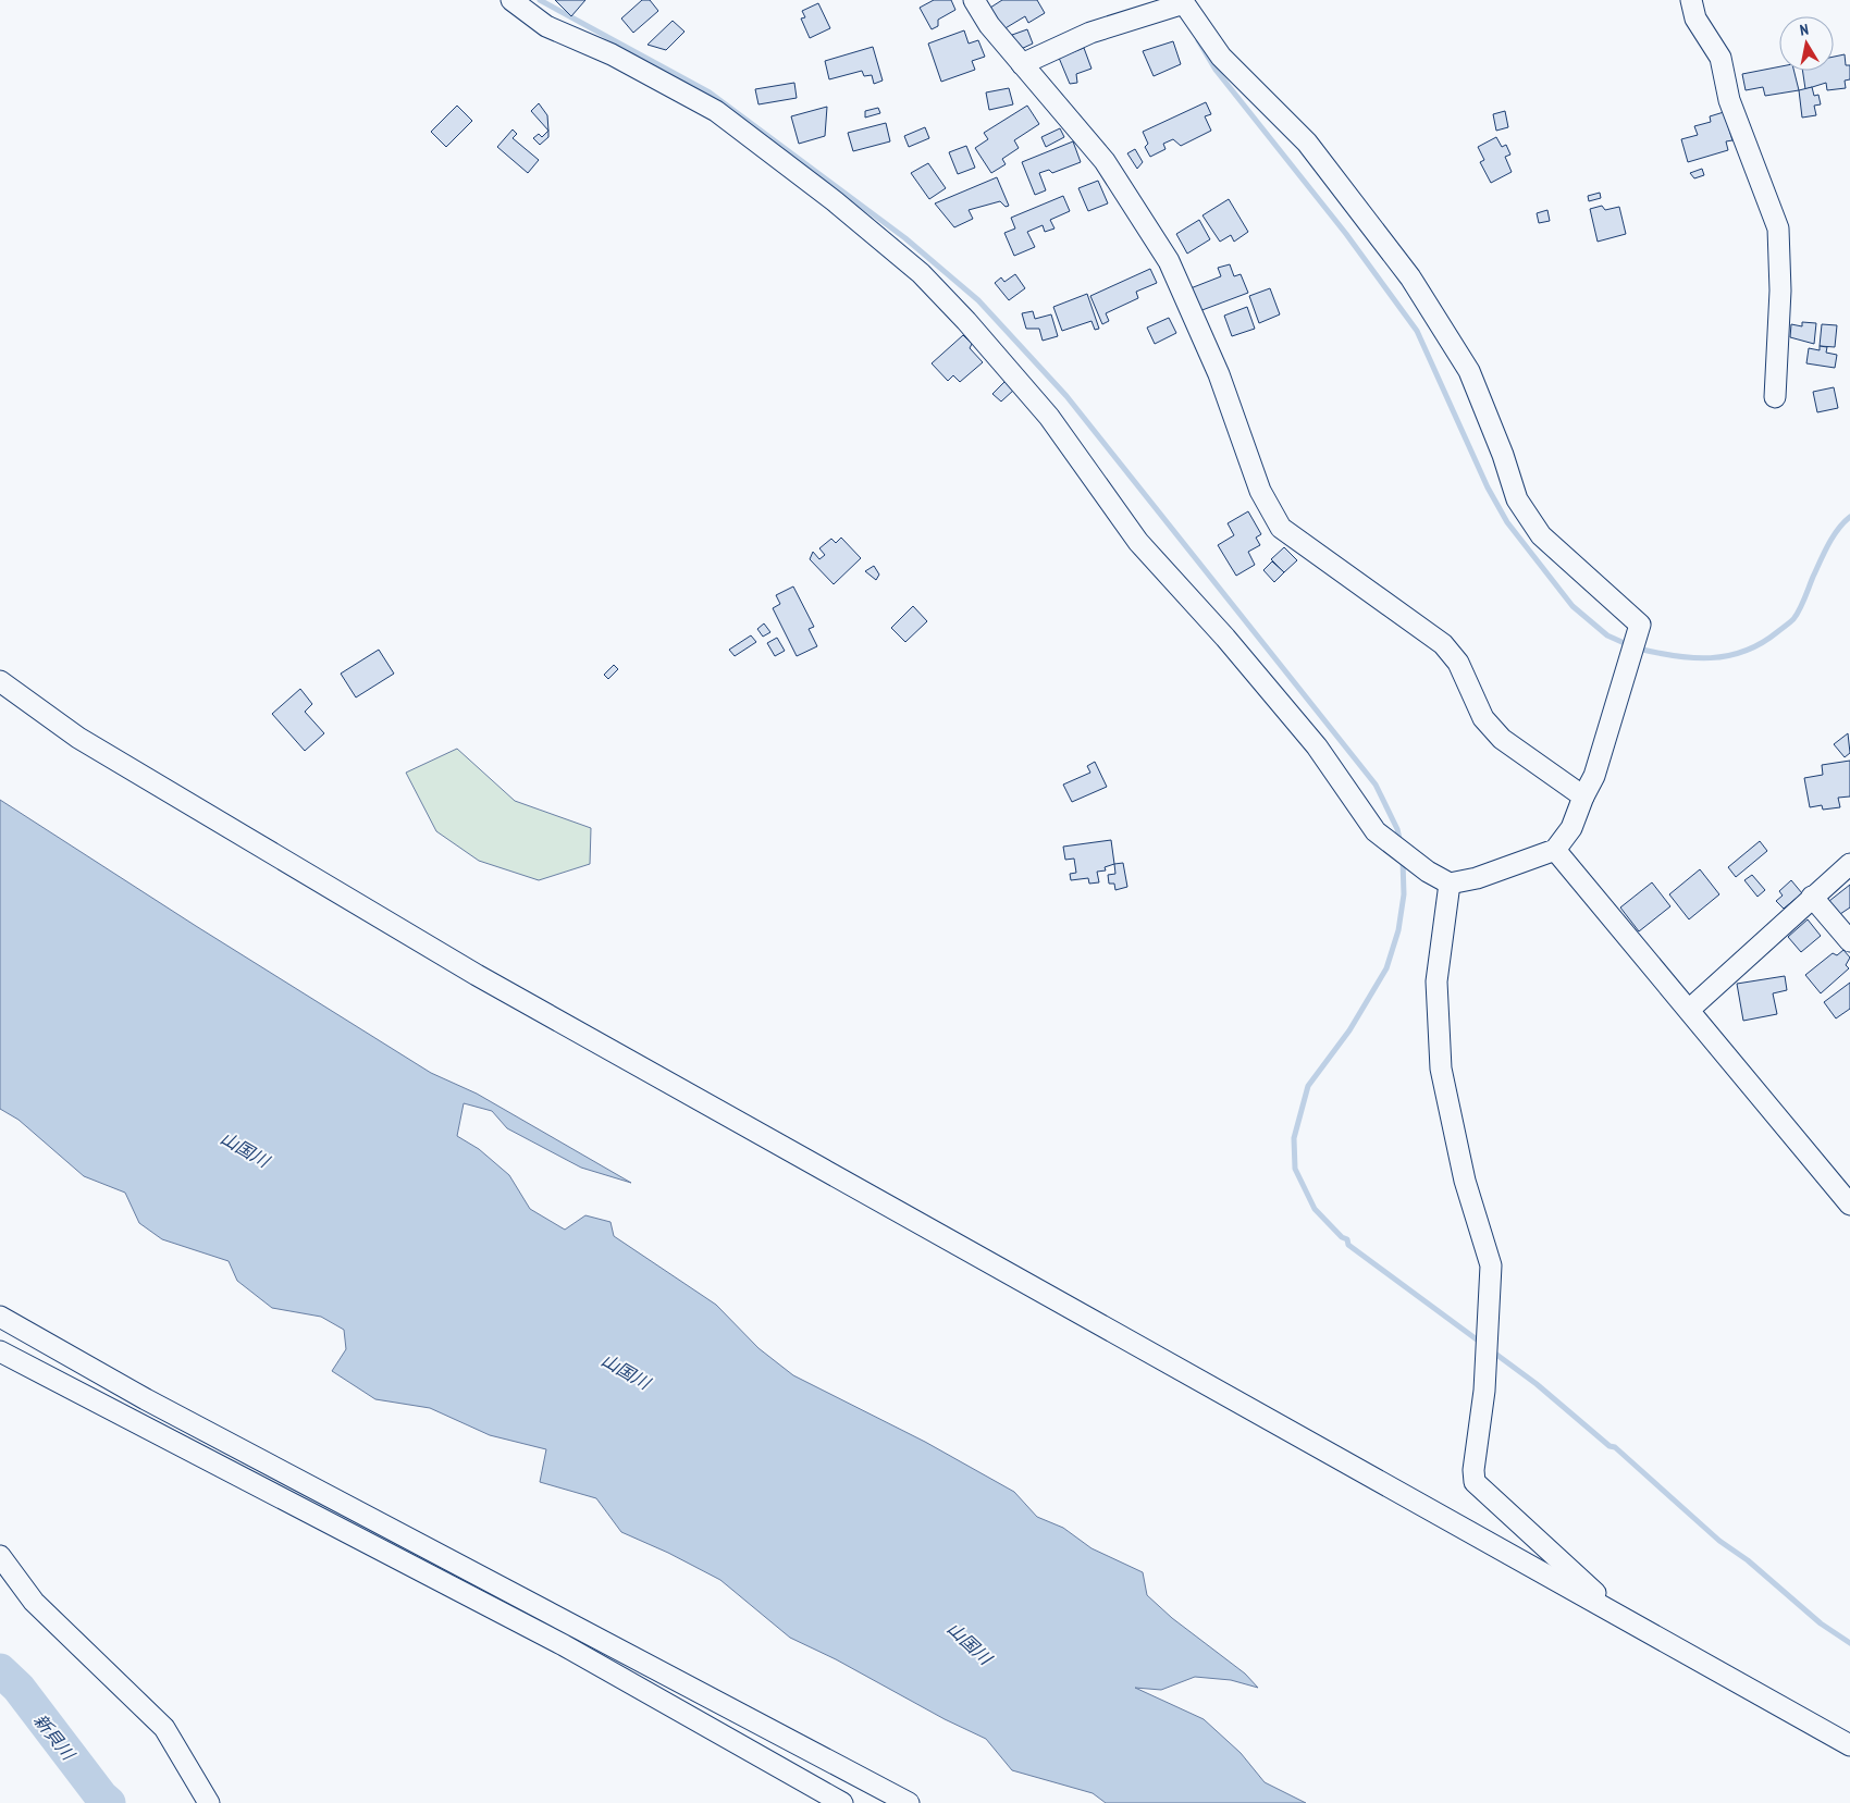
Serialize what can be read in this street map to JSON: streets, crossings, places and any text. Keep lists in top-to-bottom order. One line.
{"water":["山国川","新貝川"],"north":"top"}
